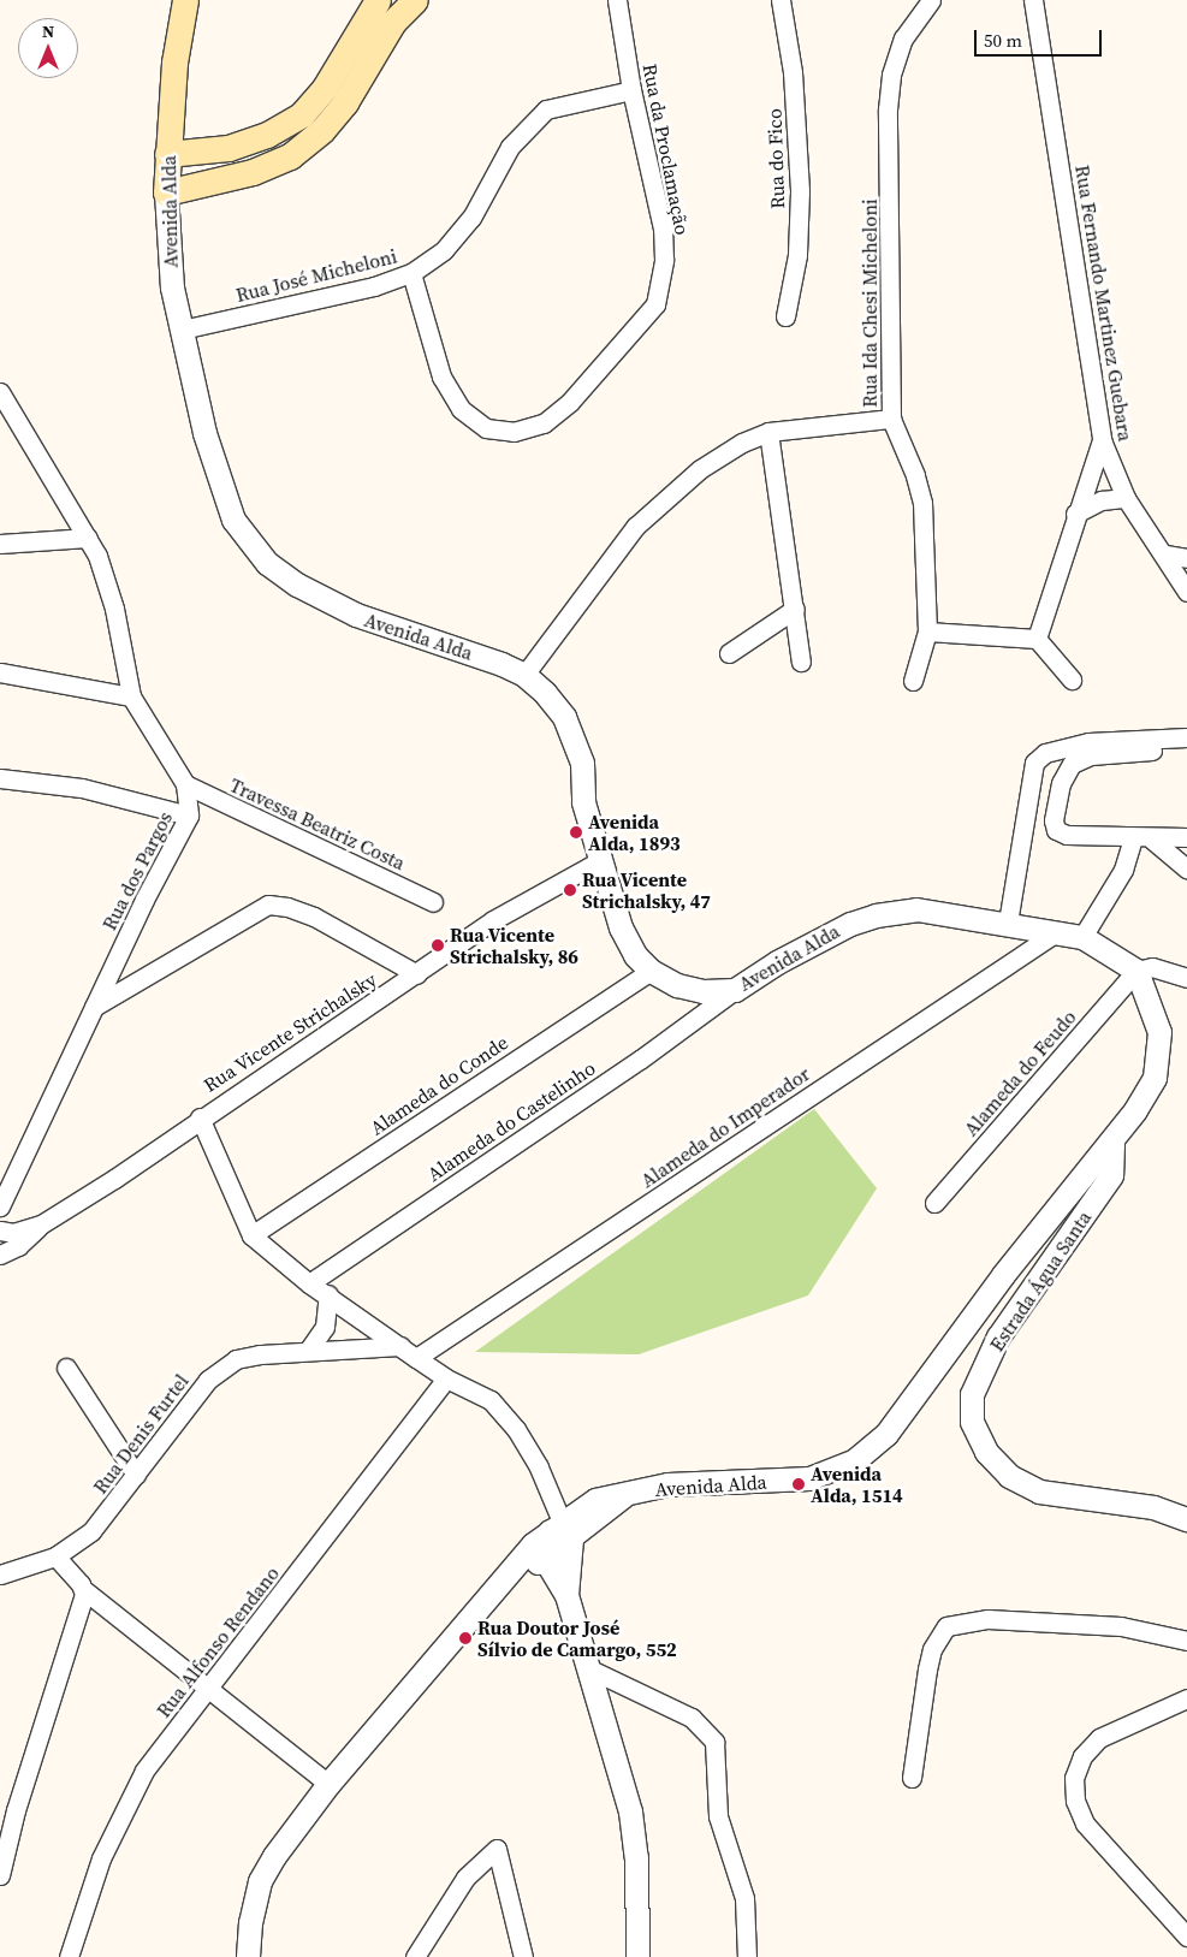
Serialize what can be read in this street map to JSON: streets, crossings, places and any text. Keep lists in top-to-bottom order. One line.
{"streets":{"main road":["Avenida Alda"],"street":["Rua da Proclamação","Rua do Fico","Rua José Micheloni","Rua Ida Chesi Micheloni","Rua Fernando Martinez Guebara","Travessa Beatriz Costa","Rua dos Pargos","Rua Vicente Strichalsky","Alameda do Feudo","Alameda do Conde","Alameda do Castelinho","Alameda do Imperador","Estrada Água Santa","Rua Denis Furtel","Rua Alfonso Rendano"]},"crossings":[["Rua da Proclamação","Rua José Micheloni"],["Avenida Alda","Rua José Micheloni"],["Avenida Alda","Rua Vicente Strichalsky"],["Avenida Alda","Alameda do Feudo"],["Avenida Alda","Alameda do Conde"],["Avenida Alda","Alameda do Castelinho"],["Avenida Alda","Alameda do Imperador"],["Avenida Alda","Estrada Água Santa"],["Travessa Beatriz Costa","Rua dos Pargos"]],"places":["Avenida Alda, 1893","Rua Vicente Strichalsky, 47","Rua Vicente Strichalsky, 86","Avenida Alda, 1514","Rua Doutor José Sílvio de Camargo, 552"],"scale_bar":"50 m","north":"top"}
